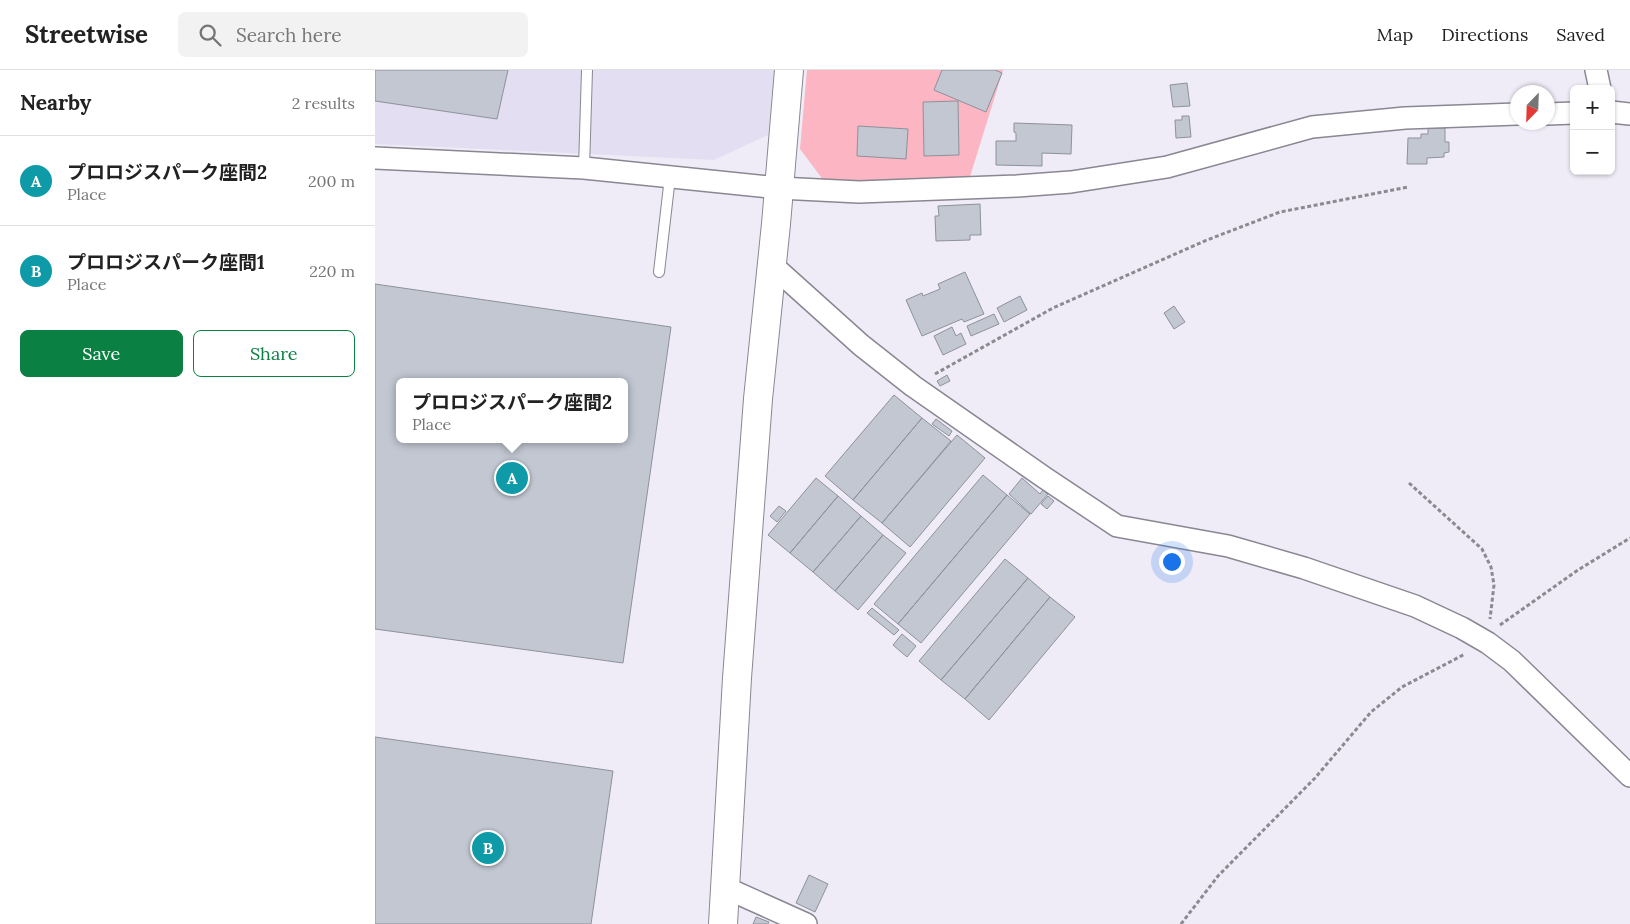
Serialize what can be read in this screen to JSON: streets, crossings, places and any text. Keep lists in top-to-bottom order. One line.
{"north":"bottom left","page":{"header":"Streetwise","search":"Search here","nav":["Map","Directions","Saved"],"heading":["Nearby","2 results"],"map_buttons":["+","−"],"list":[{"mark":"A","name":"プロロジスパーク座間2","note":"Place","value":"200 m"},{"mark":"B","name":"プロロジスパーク座間1","note":"Place","value":"220 m"}],"buttons":["Save","Share"],"popup":["プロロジスパーク座間2","Place"],"pins":["A","B"]}}
